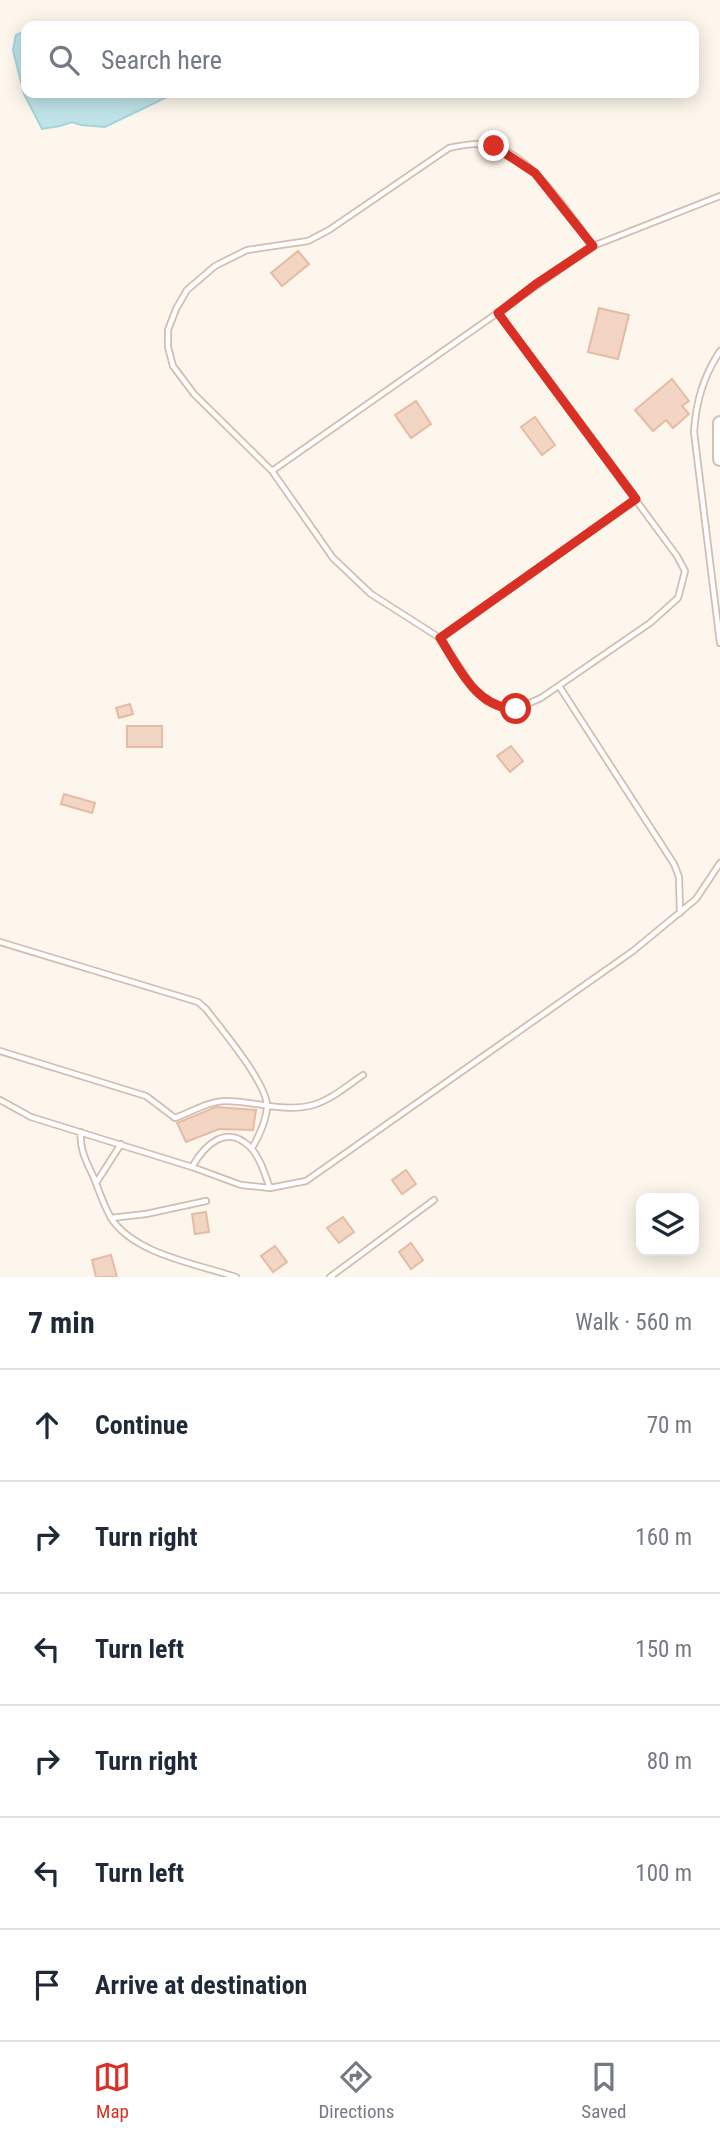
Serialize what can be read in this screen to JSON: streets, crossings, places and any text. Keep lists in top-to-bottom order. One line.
{"page":{"search":"Search here","heading":["7 min","Walk · 560 m"],"list":[["Continue","70 m"],["Turn right","160 m"],["Turn left","150 m"],["Turn right","80 m"],["Turn left","100 m"],"Arrive at destination"],"nav":["Map","Directions","Saved"]}}
